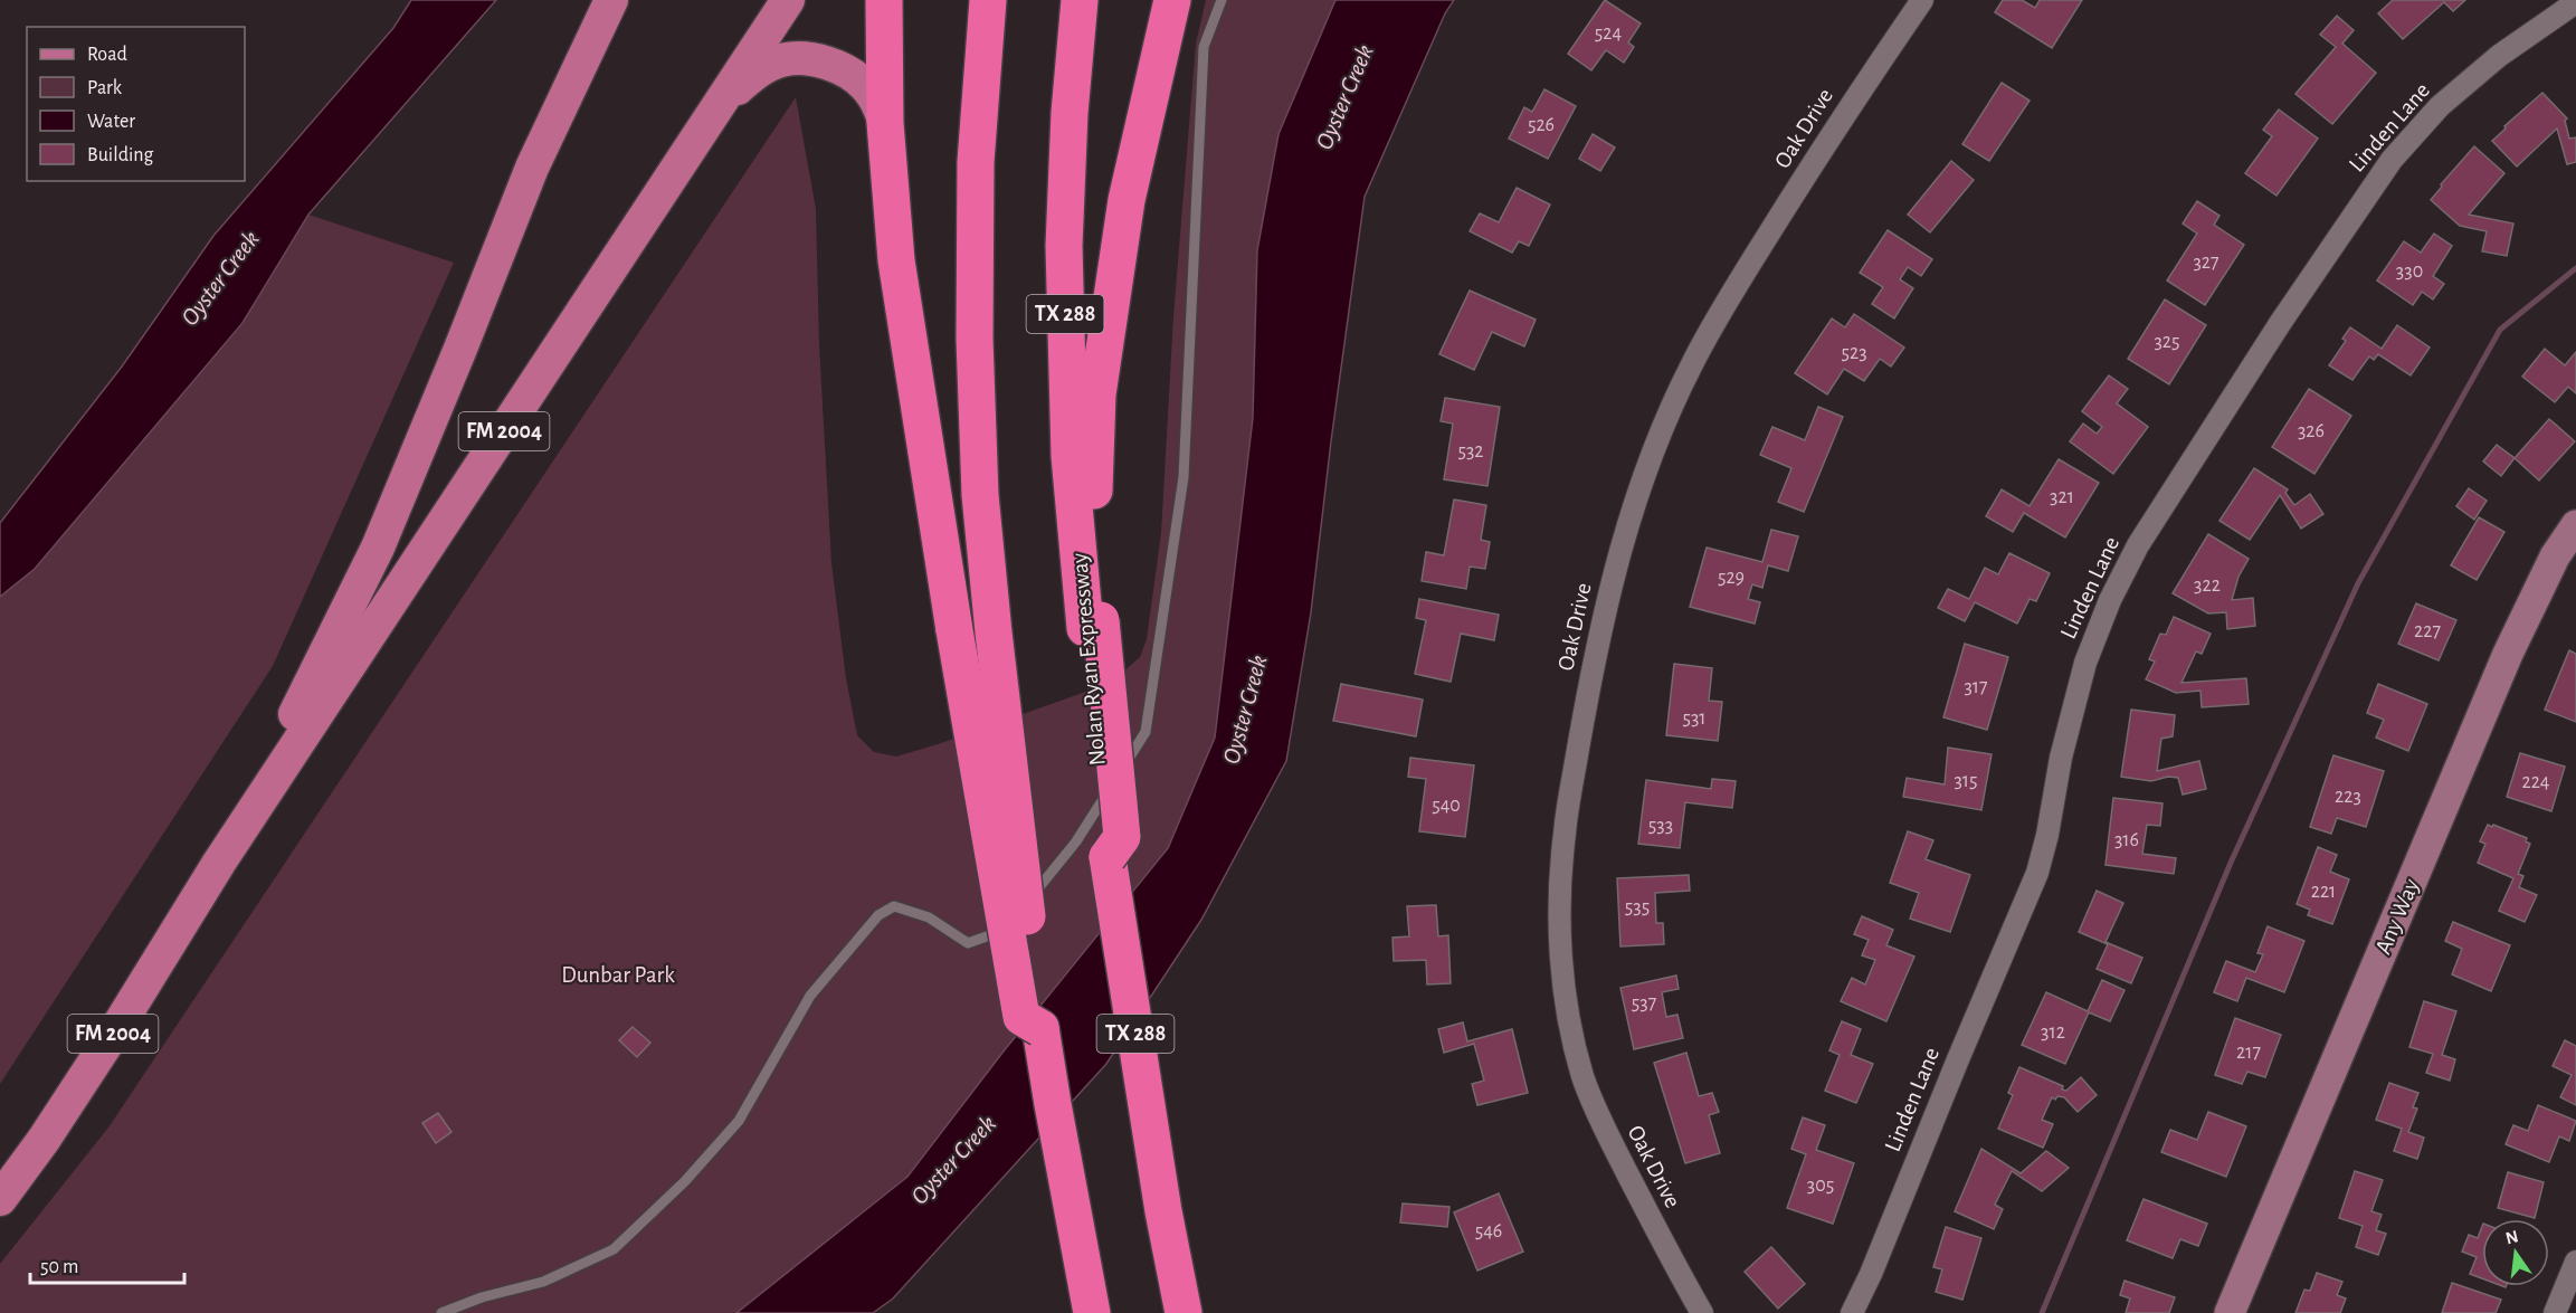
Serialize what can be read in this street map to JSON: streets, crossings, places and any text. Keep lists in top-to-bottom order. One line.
{"streets":{"highway":["TX 288","Nolan Ryan Expressway"],"main road":["FM 2004"],"street":["Linden Lane","Oak Drive","Any Way"]},"crossings":[["TX 288","Nolan Ryan Expressway"]],"water":["Oyster Creek"],"parks":["Dunbar Park"],"house_numbers":["524","526","327","330","325","523","326","532","321","529","322","227","317","531","315","224","223","540","533","316","221","535","537","312","217","305","546"],"legend":["Road","Park","Water","Building"],"scale_bar":"50 m","north":"top"}
